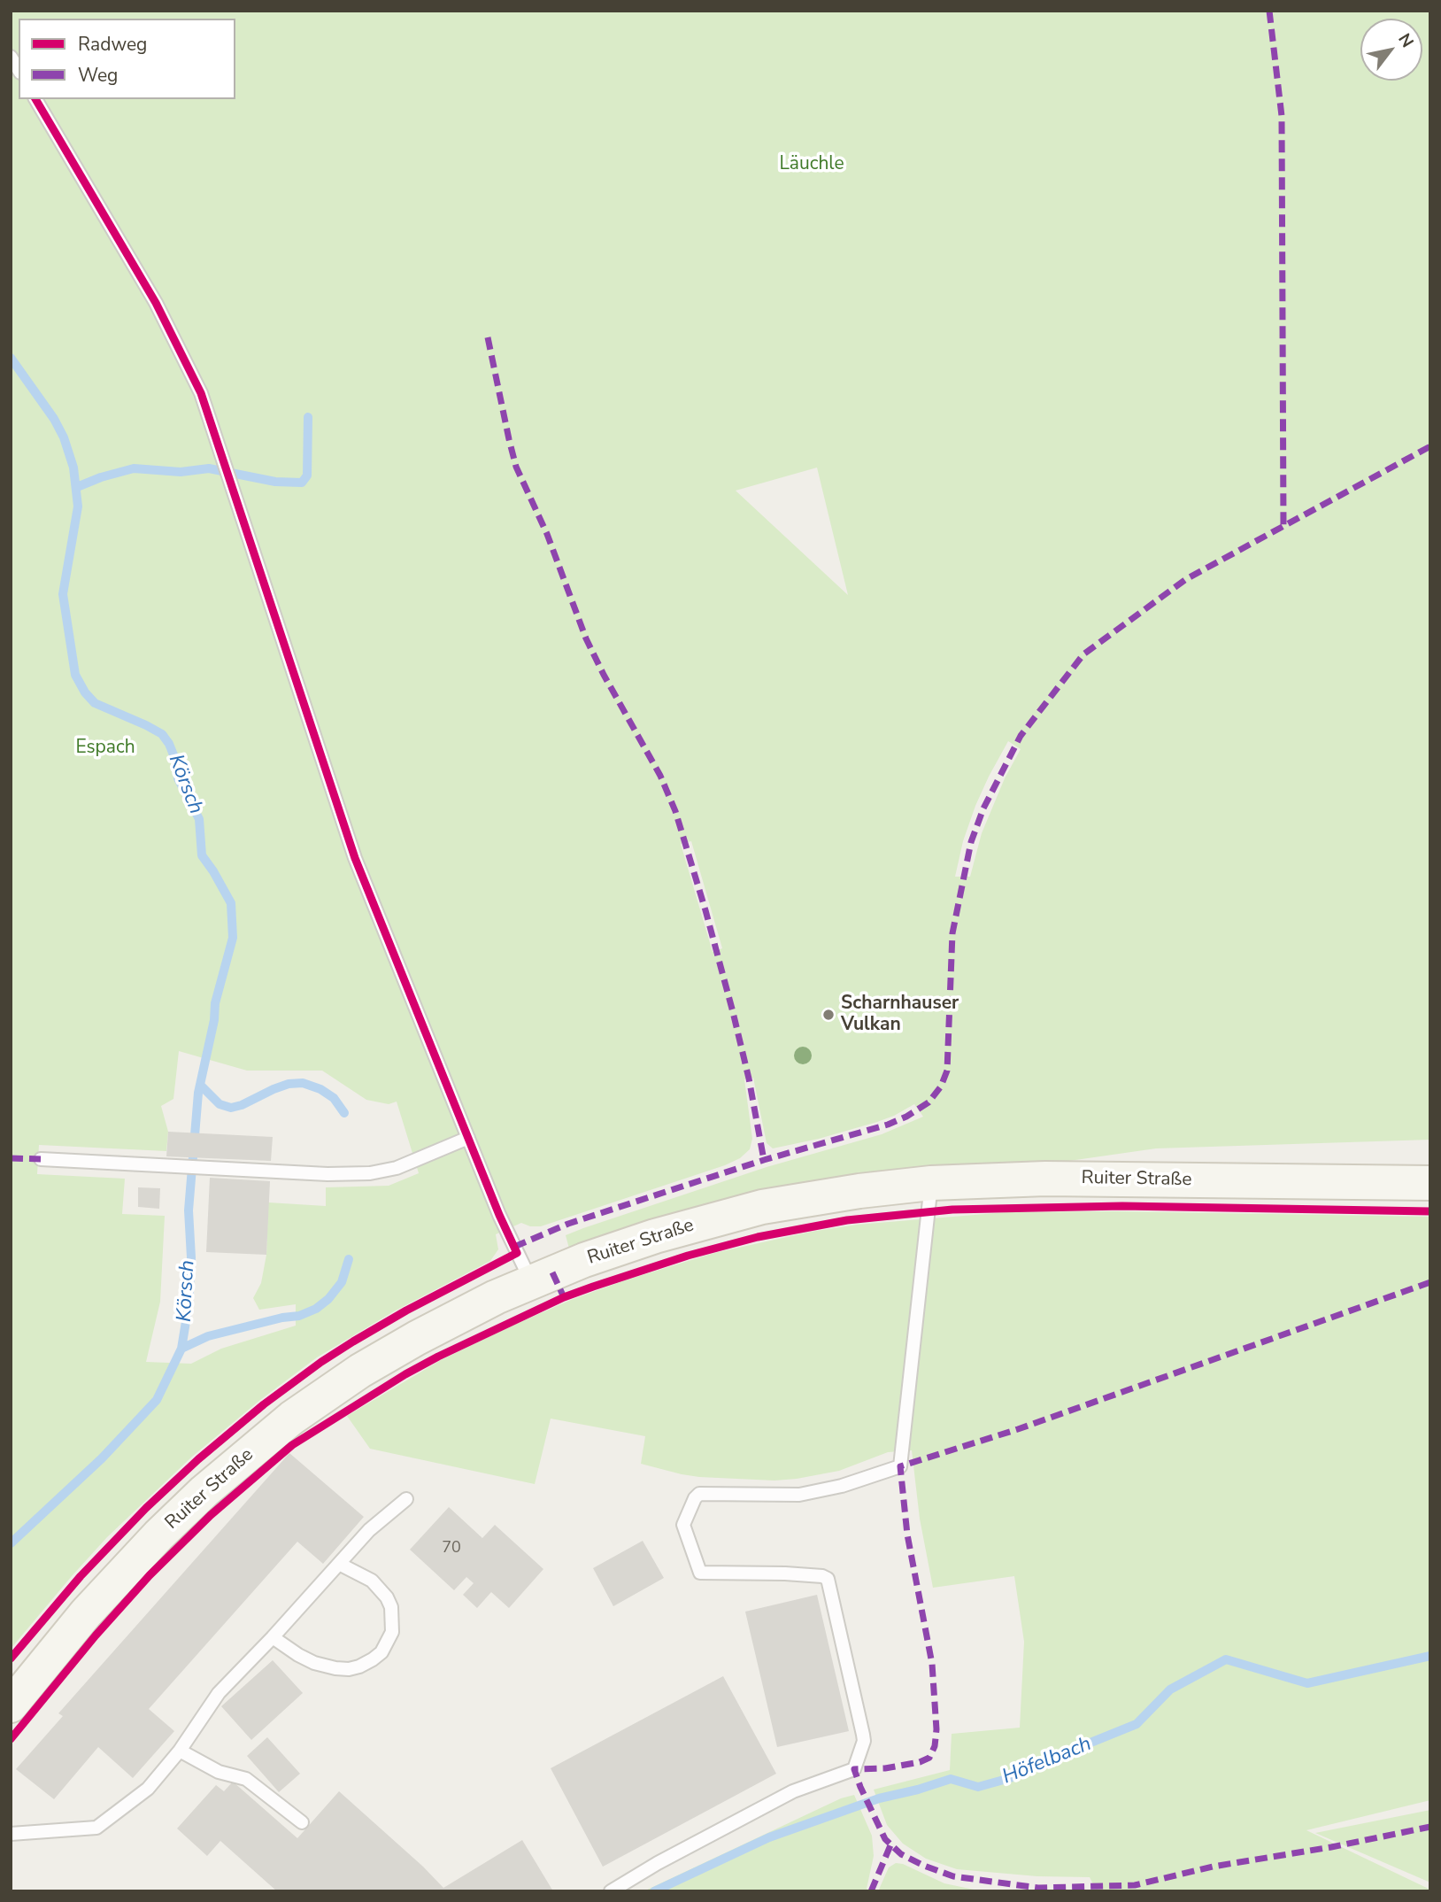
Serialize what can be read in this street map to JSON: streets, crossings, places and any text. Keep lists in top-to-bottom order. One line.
{"streets":{"main road":["Ruiter Straße"]},"water":["Körsch","Höfelbach"],"parks":["Läuchle","Espach"],"places":["Scharnhauser Vulkan"],"house_numbers":["70"],"legend":["Radweg","Weg"],"north":"top right"}
